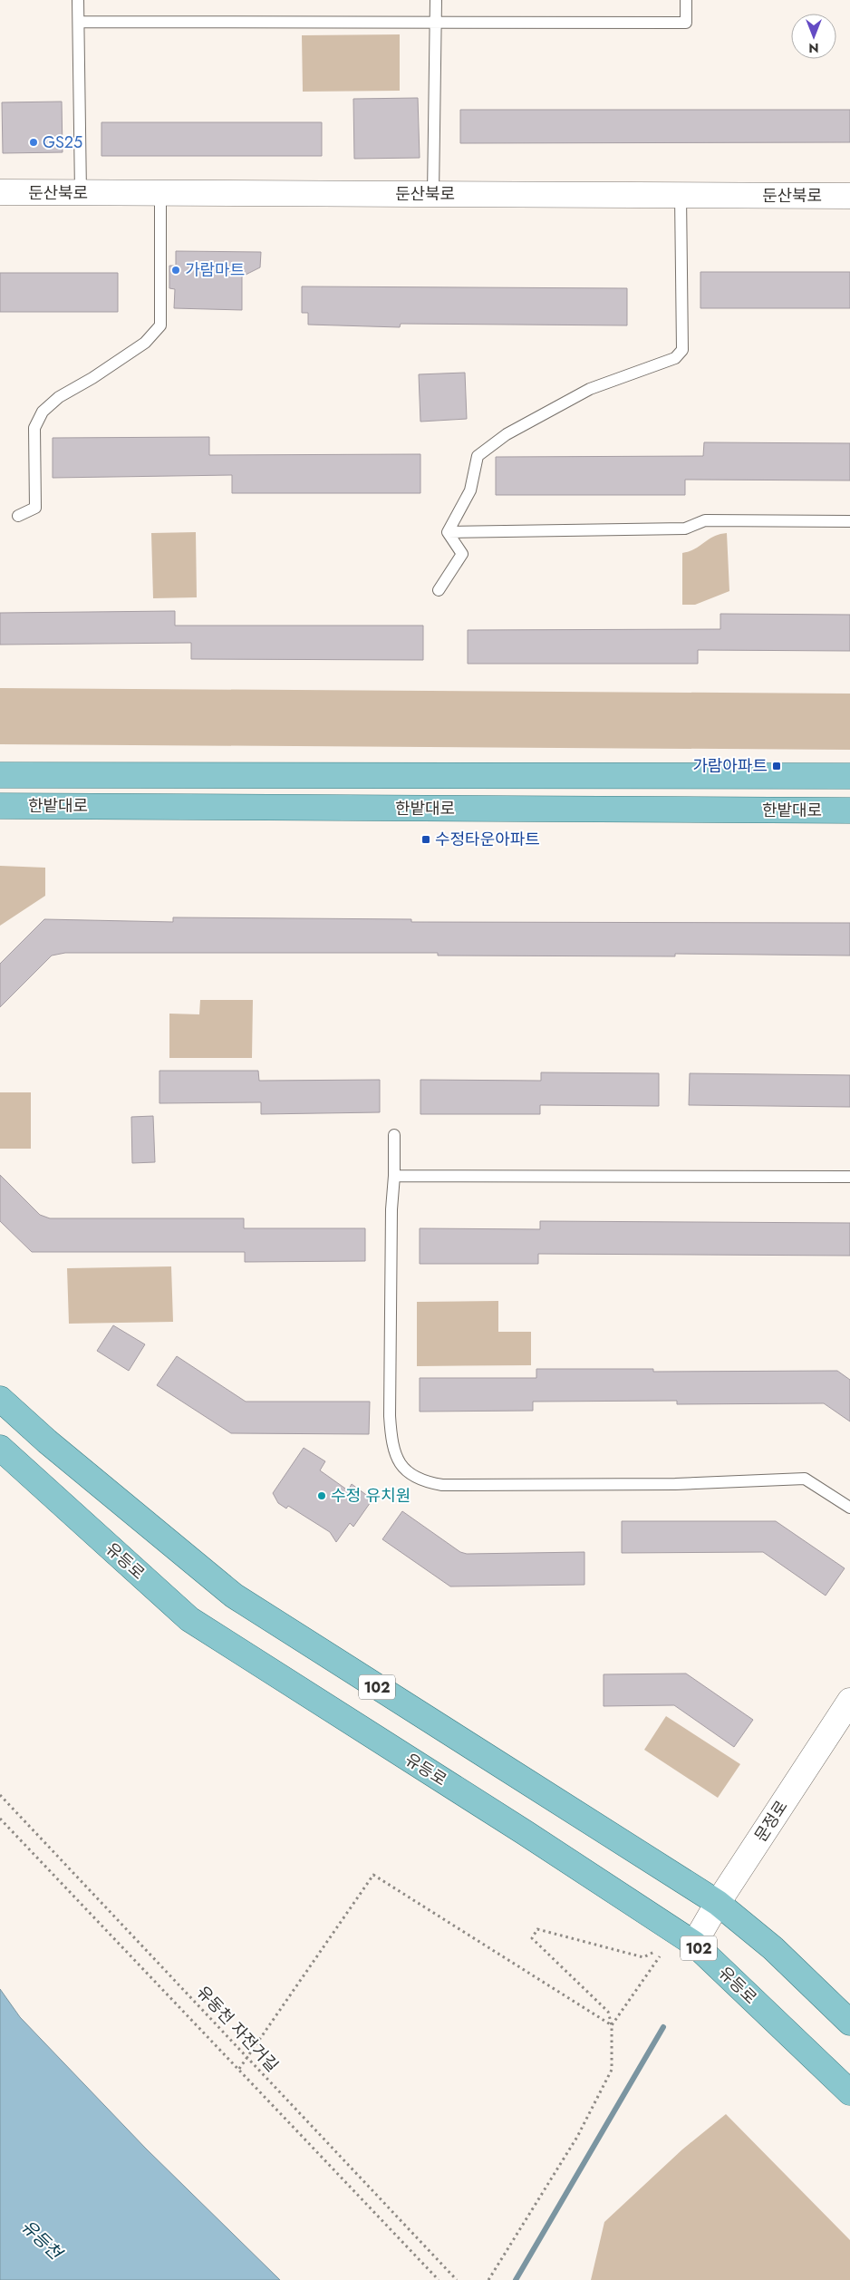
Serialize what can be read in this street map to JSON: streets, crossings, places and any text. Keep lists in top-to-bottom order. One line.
{"streets":{"main road":["둔산북로","한밭대로","유등로","102","문정로"],"path":["유동천 자전거길"]},"crossings":[["유등로","문정로"],["102","문정로"]],"water":["유등천"],"places":{"other":["GS25","가람마트","수정 유치원"],"transit":["가람아파트","수정타운아파트"]},"north":"bottom"}
